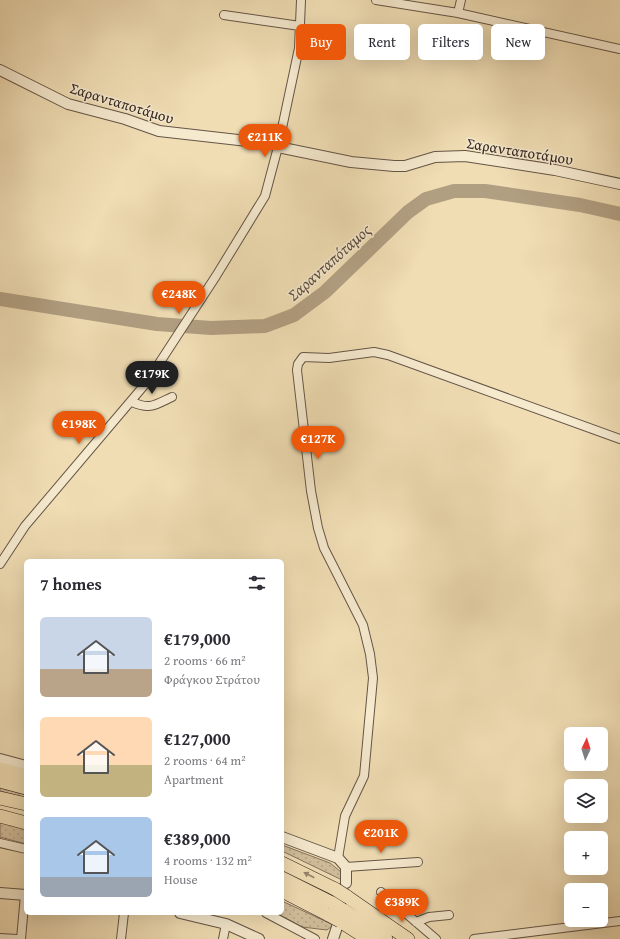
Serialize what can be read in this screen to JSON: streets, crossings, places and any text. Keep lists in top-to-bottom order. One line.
{"streets":{"street":["Σαρανταποτάμου"]},"water":["Σαρανταπόταμος"],"north":"top","page":{"chip":["Buy","Rent","Filters","New"],"price":["€211K","€248K","€179K","€198K","€127K","€201K","€389K"],"heading":"7 homes","list":[{"name":"€179,000","note":"2 rooms · 66 m² · Φράγκου Στράτου"},{"name":"€127,000","note":"2 rooms · 64 m² · Apartment"},{"name":"€389,000","note":"4 rooms · 132 m² · House"}],"map_buttons":["+","−"]}}
